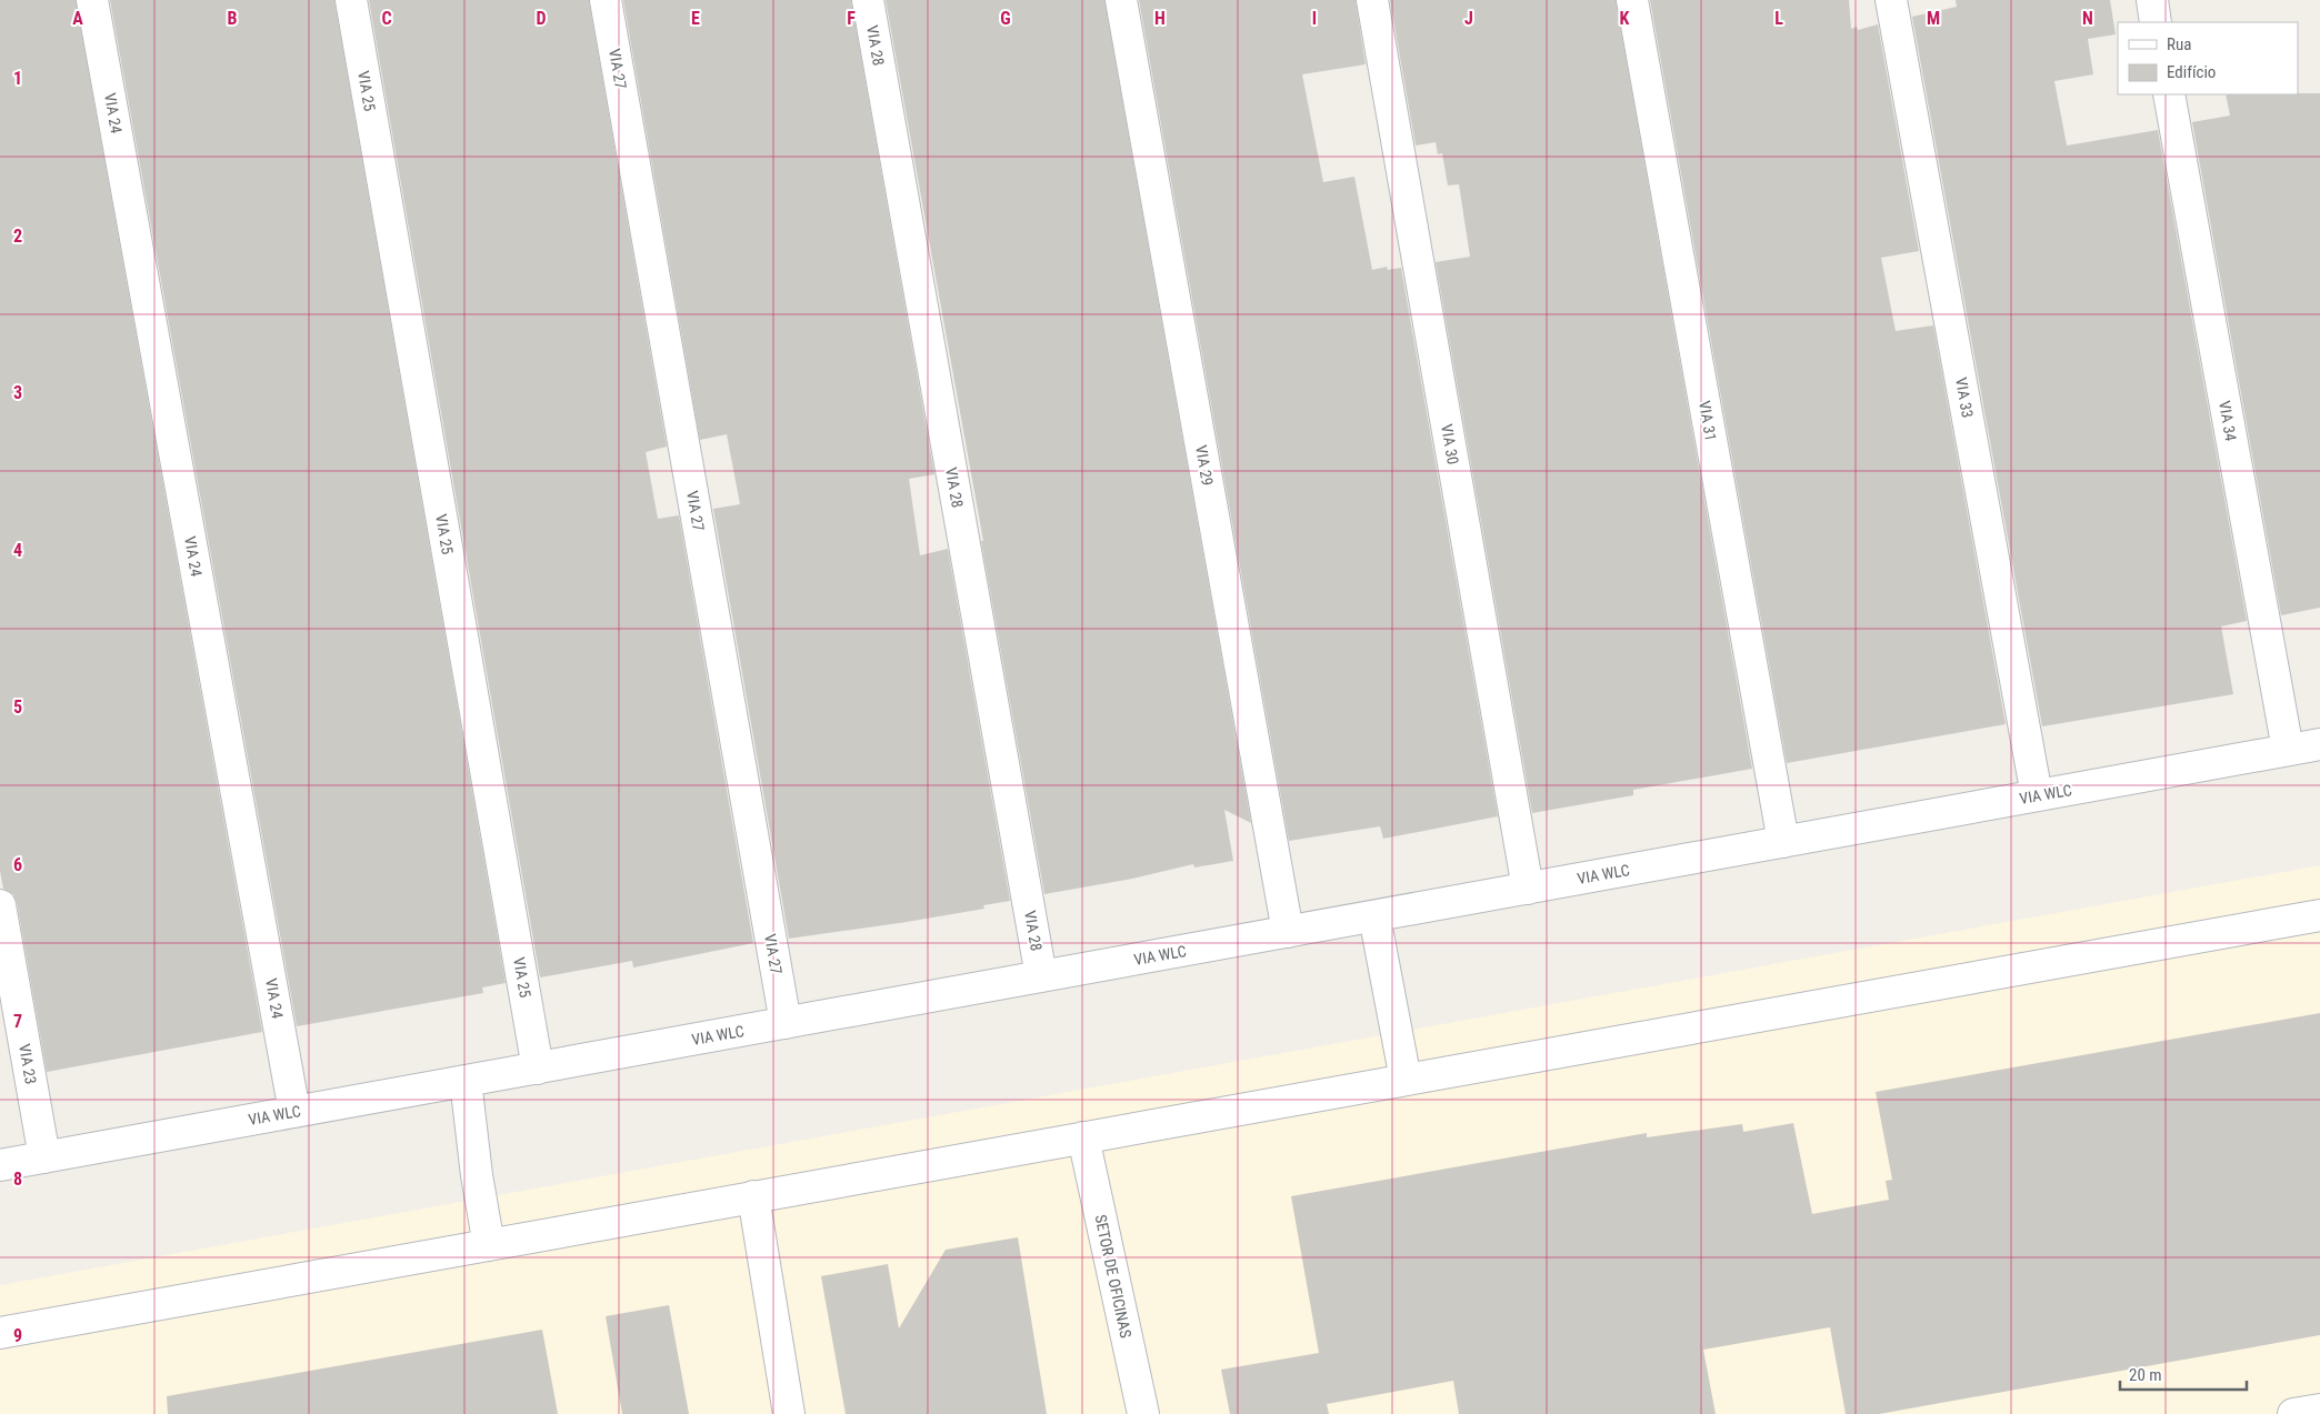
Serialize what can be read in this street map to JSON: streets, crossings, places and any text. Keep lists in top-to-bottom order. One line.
{"streets":{"street":["VIA 28","VIA 27","VIA 25","VIA 24","VIA 33","VIA 31","VIA 34","VIA 30","VIA 29","VIA WLC","VIA 23","SETOR DE OFICINAS"]},"crossings":[["VIA 28","VIA WLC"],["VIA 27","VIA WLC"],["VIA 25","VIA WLC"],["VIA 24","VIA WLC"],["VIA 33","VIA WLC"],["VIA 31","VIA WLC"],["VIA 34","VIA WLC"],["VIA 30","VIA WLC"],["VIA 29","VIA WLC"],["VIA WLC","VIA 23"]],"legend":["Rua","Edifício"],"scale_bar":"20 m","grid":{"columns":["A","B","C","D","E","F","G","H","I","J","K","L","M","N"],"rows":["1","2","3","4","5","6","7","8","9"]}}
